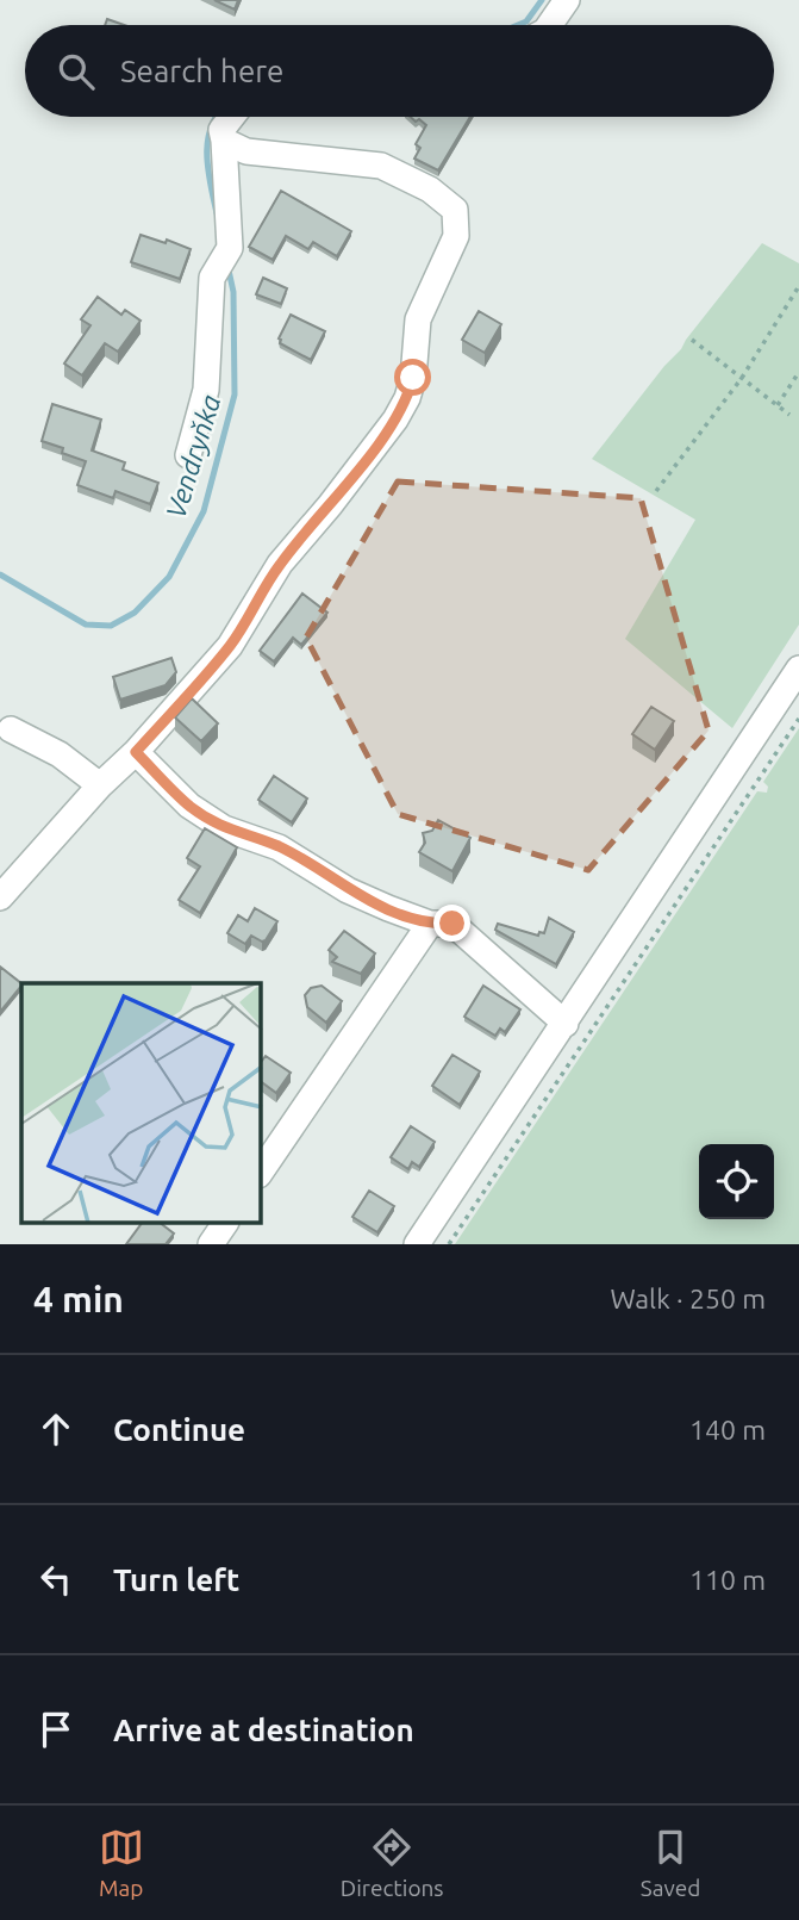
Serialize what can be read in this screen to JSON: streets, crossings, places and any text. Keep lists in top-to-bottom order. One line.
{"water":["Vendryňka"],"page":{"search":"Search here","heading":["4 min","Walk · 250 m"],"list":[["Continue","140 m"],["Turn left","110 m"],"Arrive at destination"],"nav":["Map","Directions","Saved"]}}
